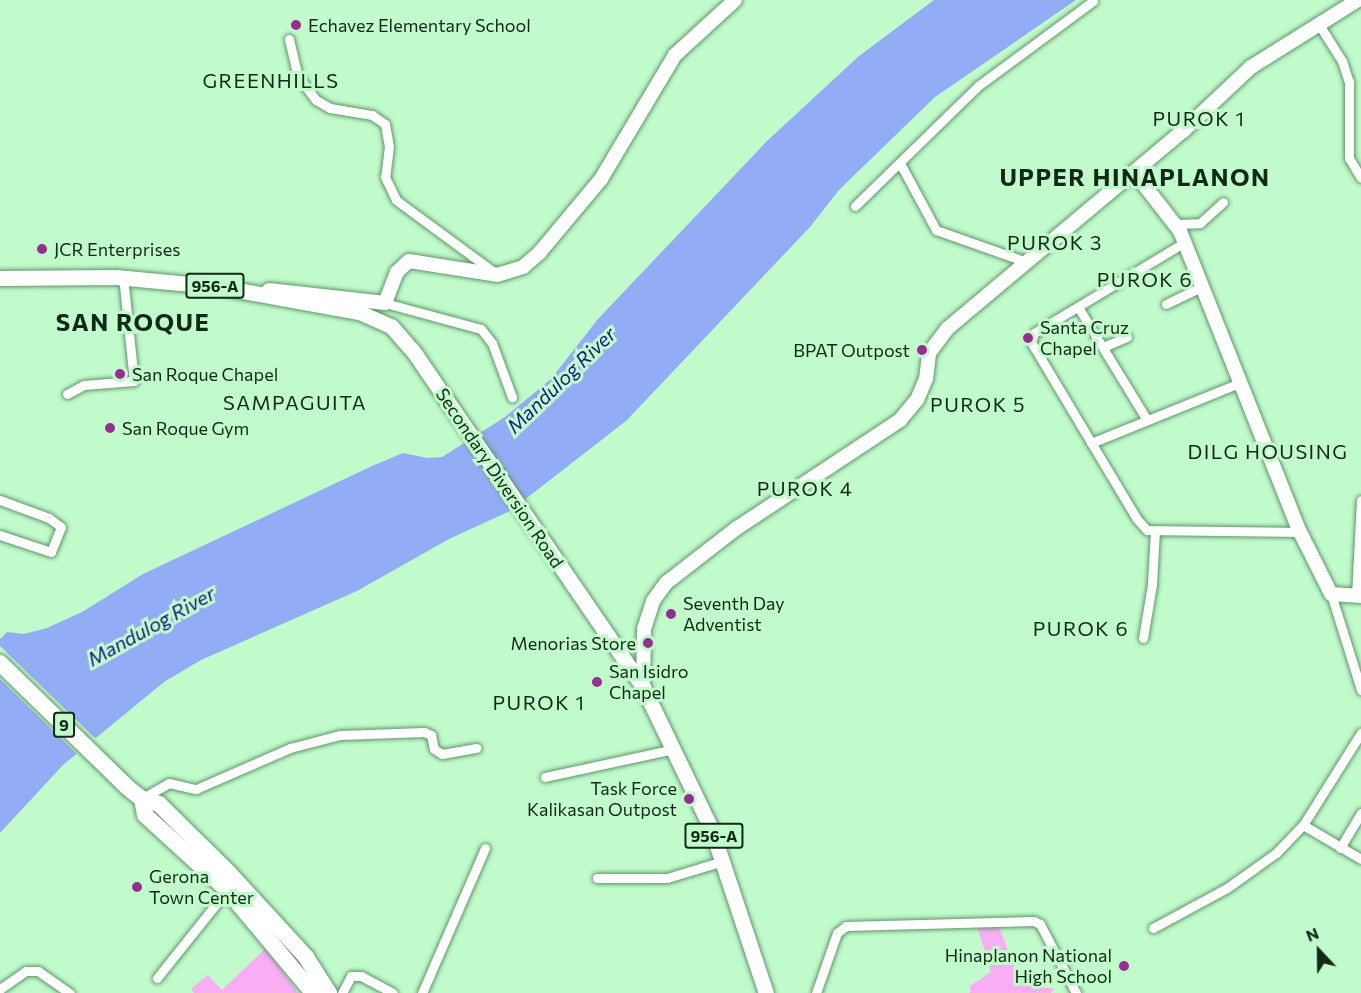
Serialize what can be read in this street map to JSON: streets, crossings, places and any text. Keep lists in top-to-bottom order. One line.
{"streets":{"highway":["9"],"main road":["956-A","Secondary Diversion Road"]},"districts":["GREENHILLS","PUROK 1","UPPER HINAPLANON","PUROK 3","PUROK 6","SAN ROQUE","SAMPAGUITA","PUROK 5","DILG HOUSING","PUROK 4","PUROK 6","PUROK 1"],"water":["Mandulog River"],"places":["Echavez Elementary School","JCR Enterprises","Santa Cruz Chapel","BPAT Outpost","San Roque Chapel","San Roque Gym","Seventh Day Adventist","Menorias Store","San Isidro Chapel","Task Force Kalikasan Outpost","Gerona Town Center","Hinaplanon National High School"],"north":"top"}
